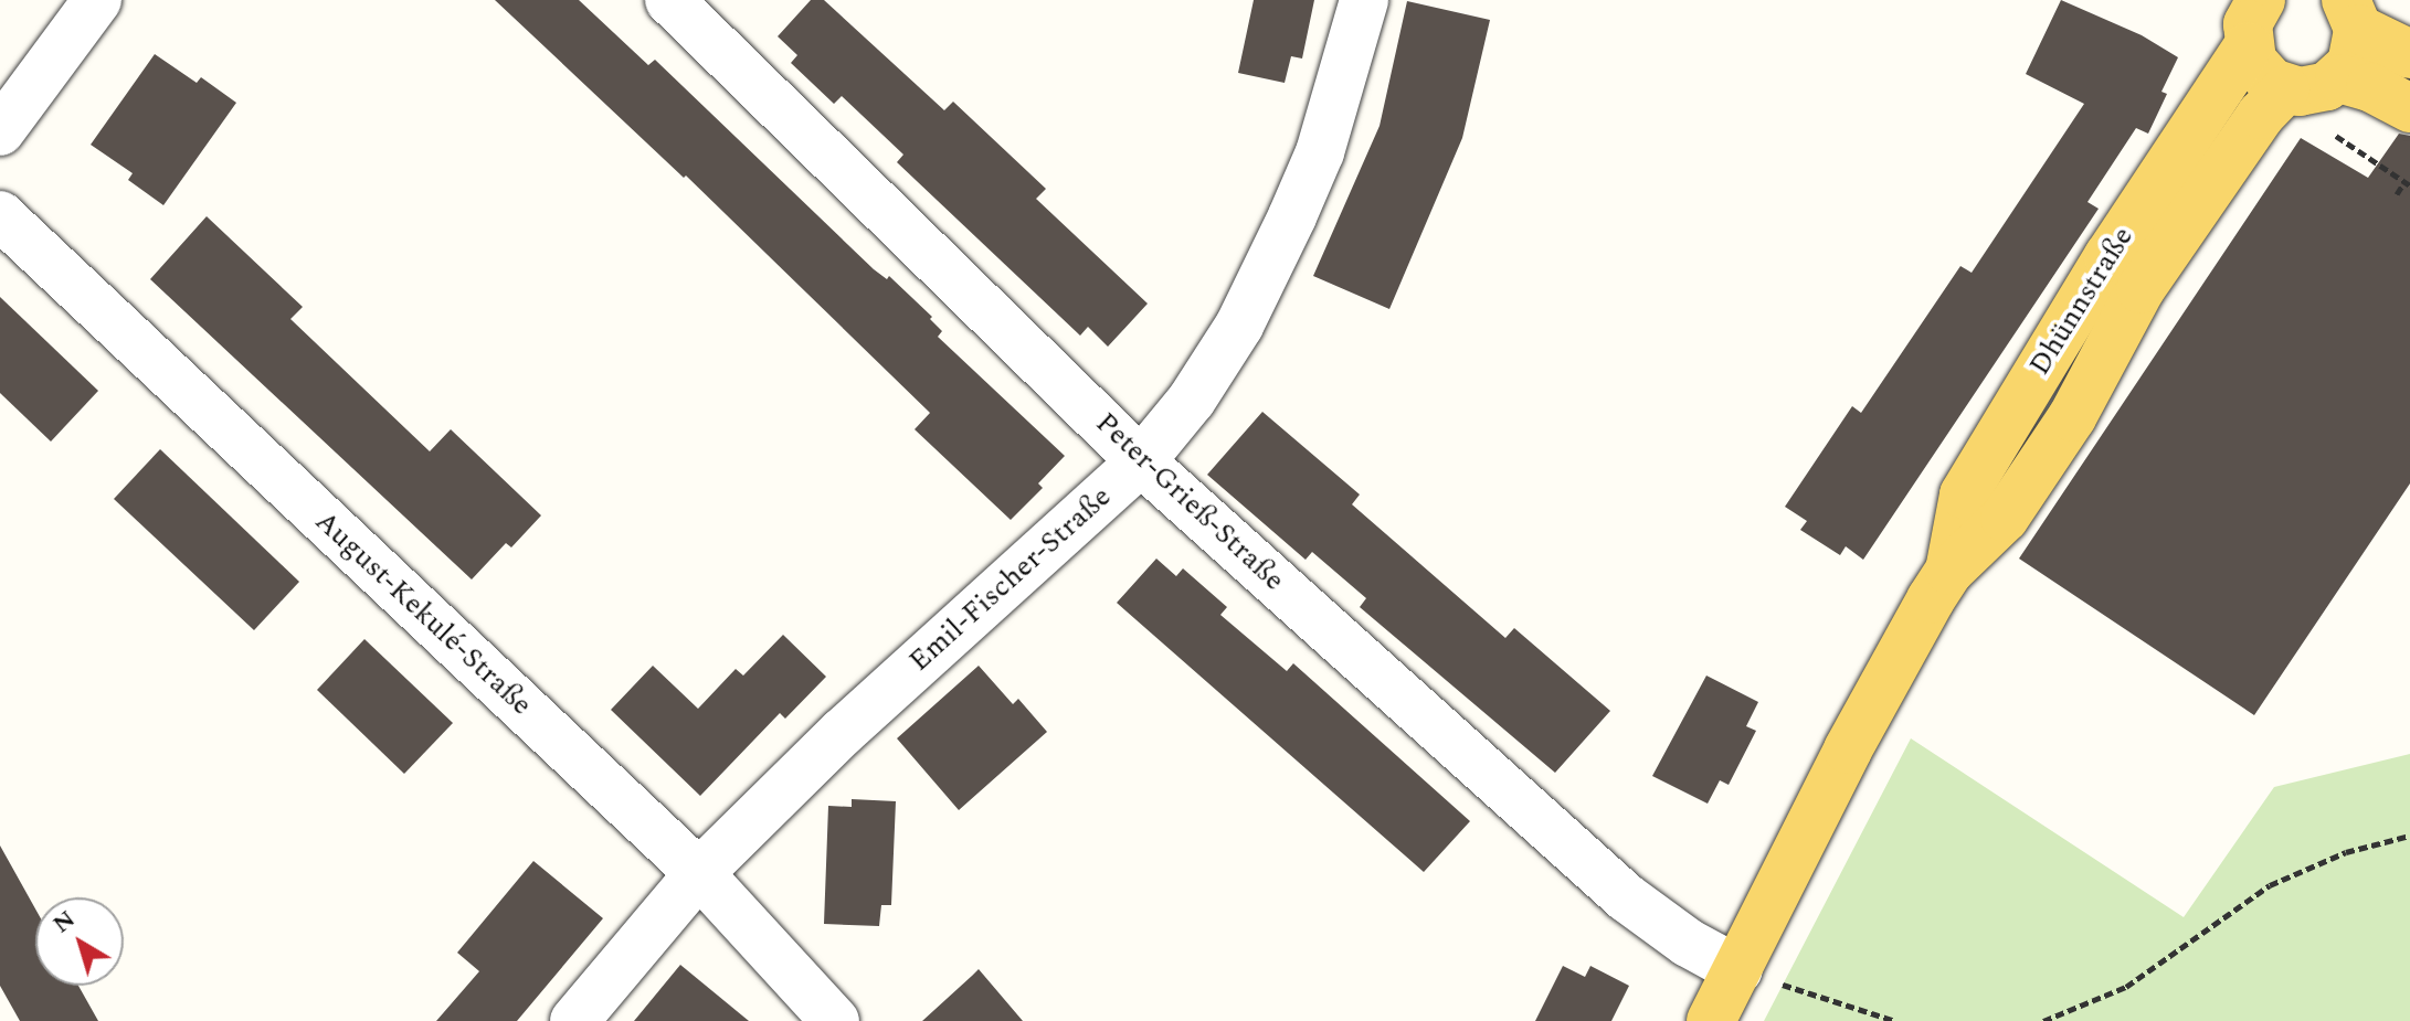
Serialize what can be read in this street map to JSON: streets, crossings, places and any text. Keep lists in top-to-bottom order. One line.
{"streets":{"main road":["Dhünnstraße"],"street":["Peter-Grieß-Straße","Emil-Fischer-Straße","August-Kekulé-Straße"]},"crossings":[["Dhünnstraße","Peter-Grieß-Straße"],["Peter-Grieß-Straße","Emil-Fischer-Straße"],["Emil-Fischer-Straße","August-Kekulé-Straße"]],"north":"top left"}
